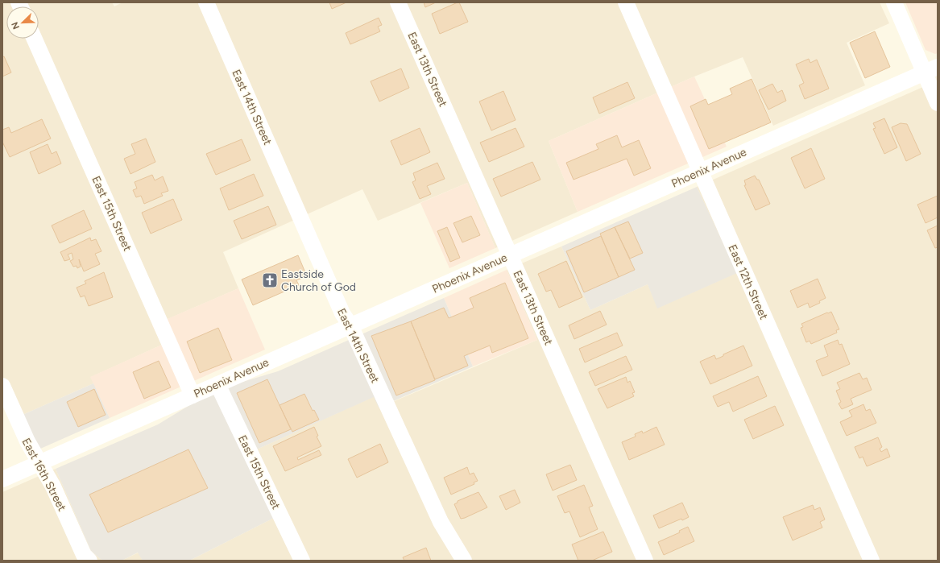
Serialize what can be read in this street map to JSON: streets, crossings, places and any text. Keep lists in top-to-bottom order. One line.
{"streets":{"street":["East 13th Street","East 14th Street","Phoenix Avenue","East 15th Street","East 12th Street","East 16th Street"]},"crossings":[["East 13th Street","Phoenix Avenue"],["East 14th Street","Phoenix Avenue"],["Phoenix Avenue","East 15th Street"],["Phoenix Avenue","East 12th Street"],["Phoenix Avenue","East 16th Street"]],"places":{"church":["Eastside Church of God"]},"north":"bottom left"}
